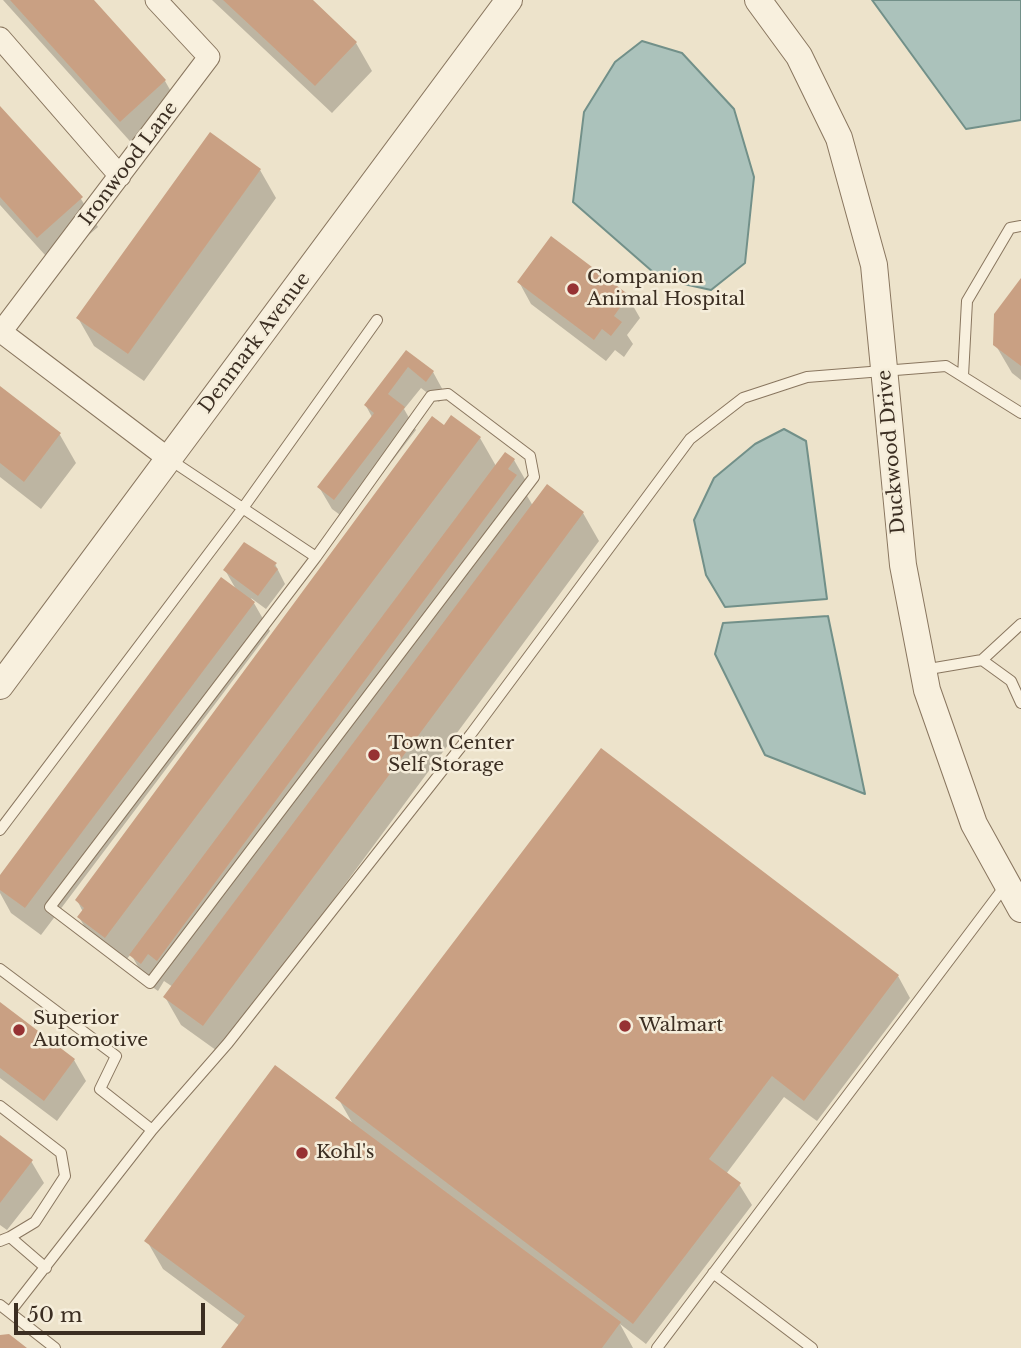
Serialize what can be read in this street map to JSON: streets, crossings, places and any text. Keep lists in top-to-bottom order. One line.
{"streets":{"street":["Ironwood Lane","Denmark Avenue","Duckwood Drive"]},"places":["Companion Animal Hospital","Town Center Self Storage","Walmart","Superior Automotive","Kohl's"],"scale_bar":"50 m"}
